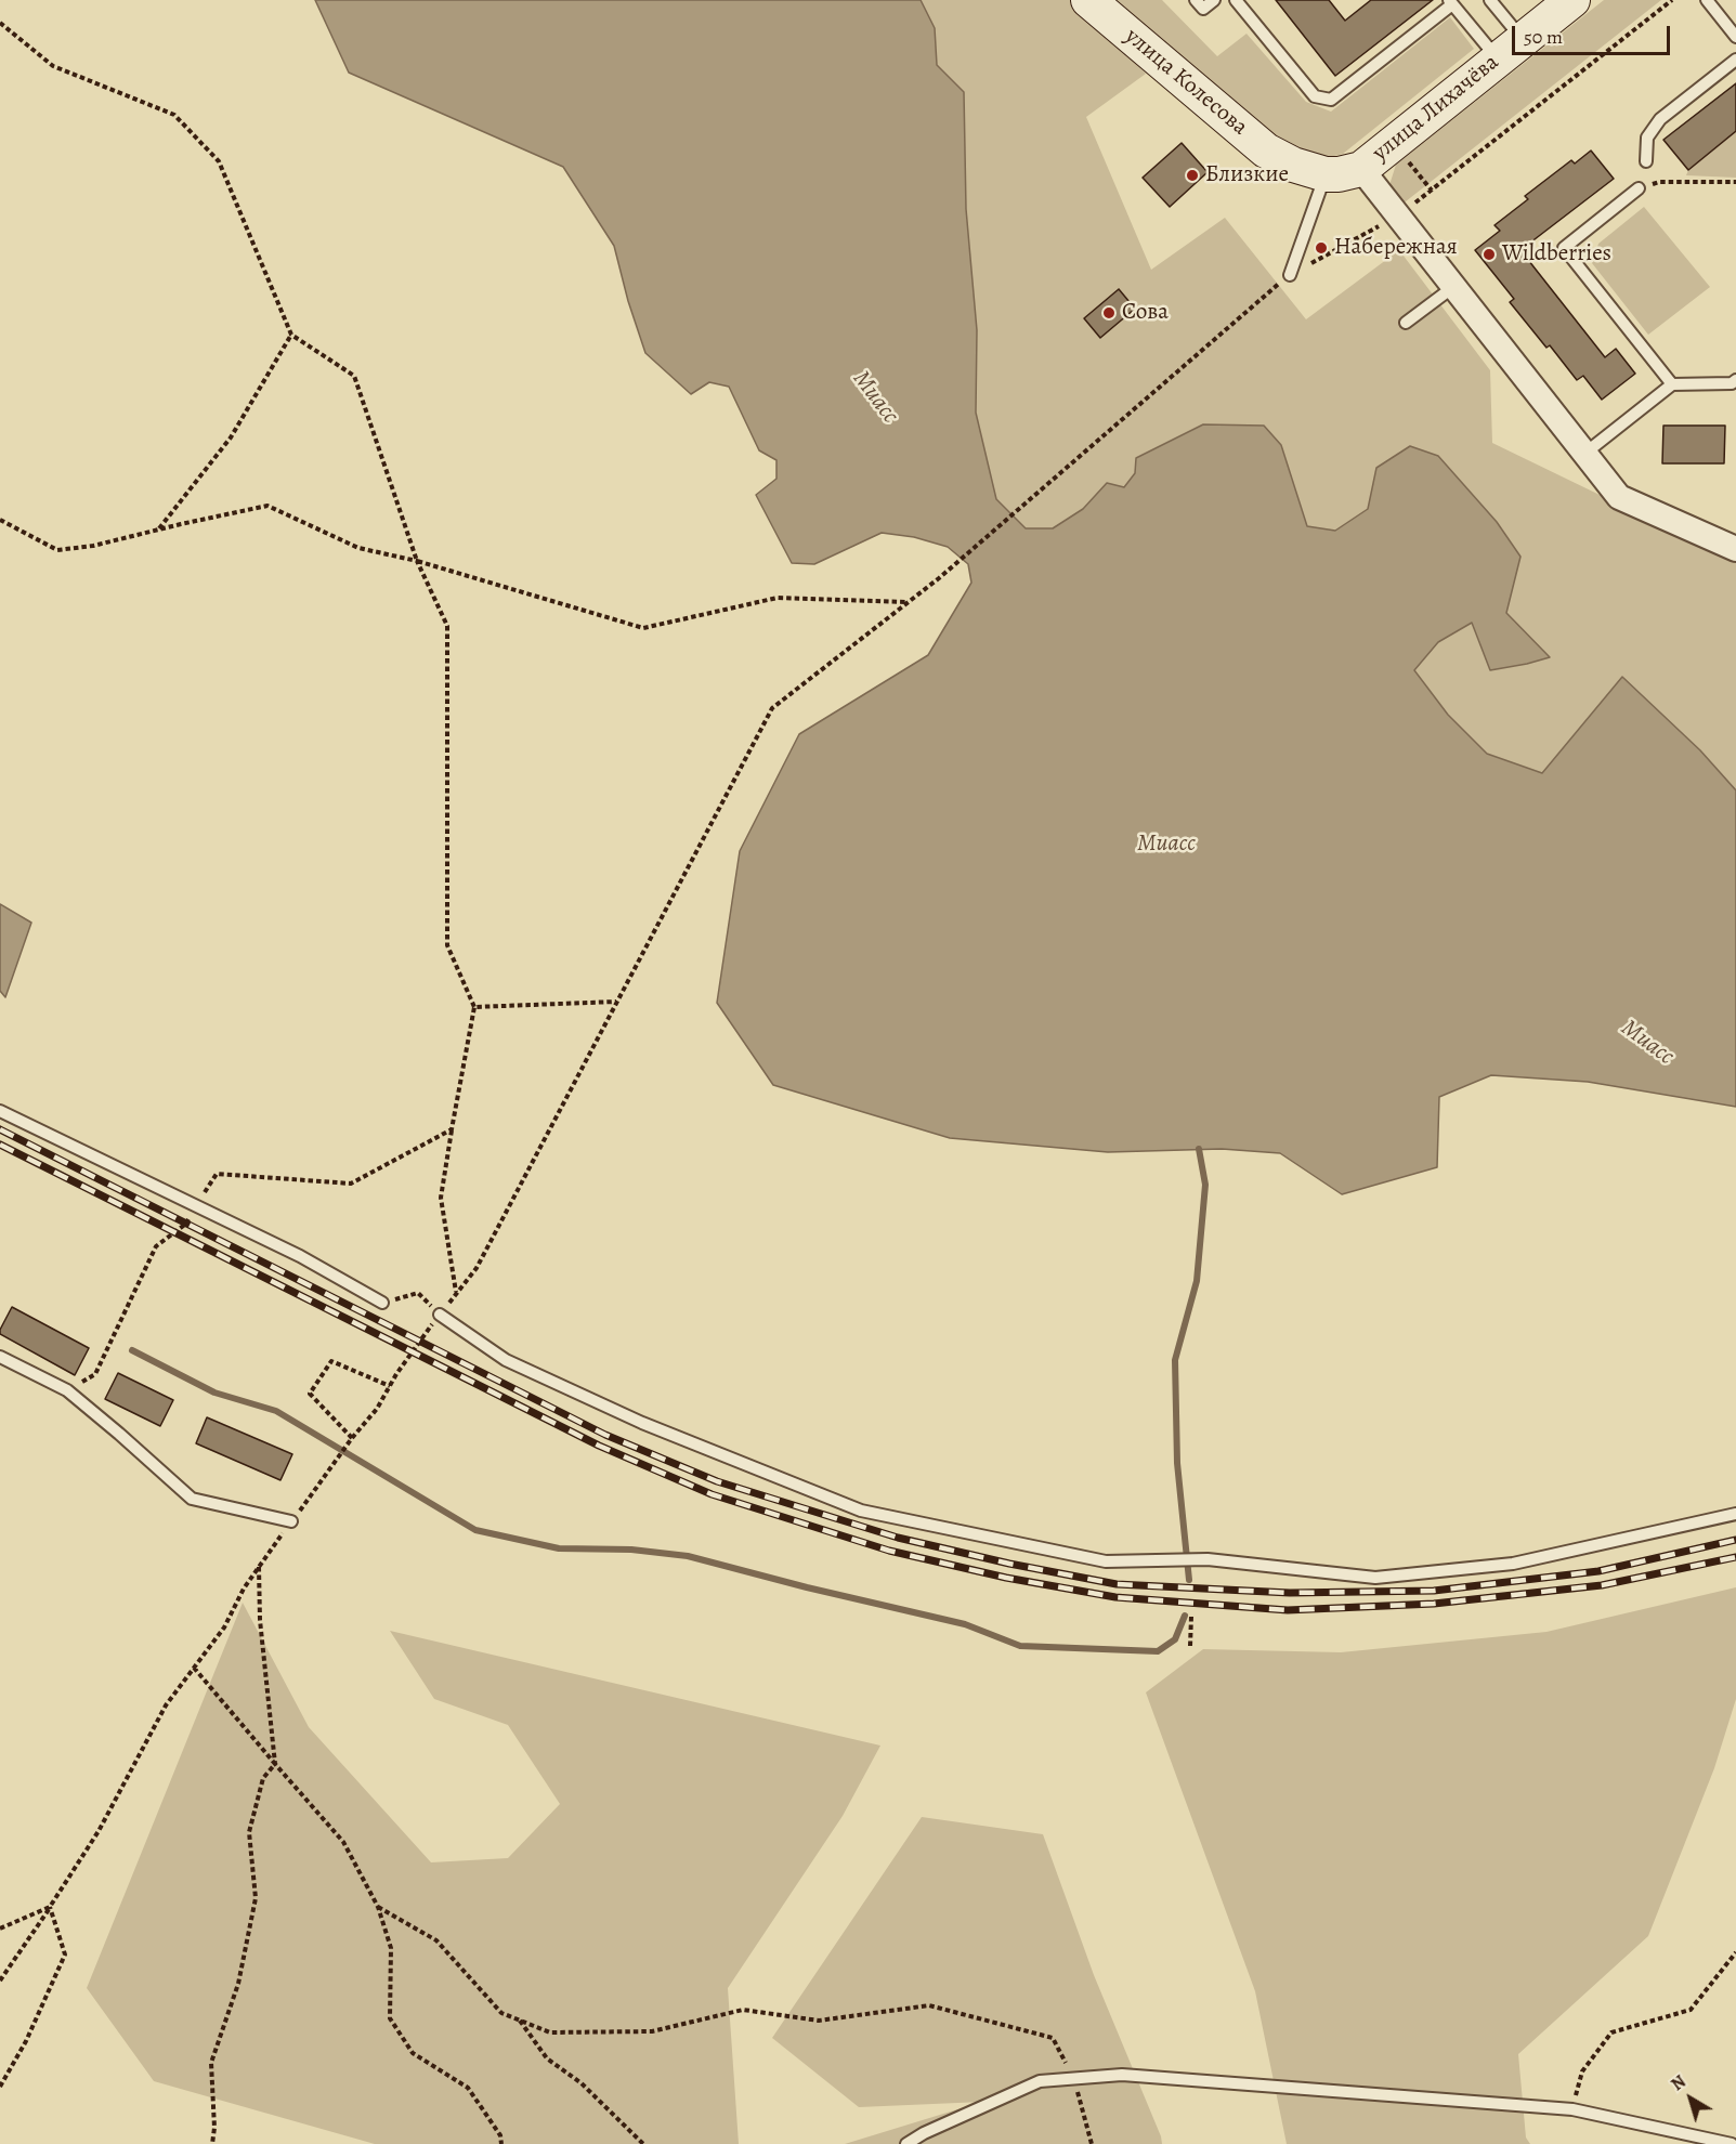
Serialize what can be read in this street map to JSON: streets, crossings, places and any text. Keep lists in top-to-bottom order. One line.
{"streets":{"street":["улица Колесова","улица Лихачёва"]},"crossings":[["улица Колесова","улица Лихачёва"]],"water":["Миасс"],"places":["Близкие","Набережная","Wildberries","Сова"],"scale_bar":"50 m","north":"top left"}
